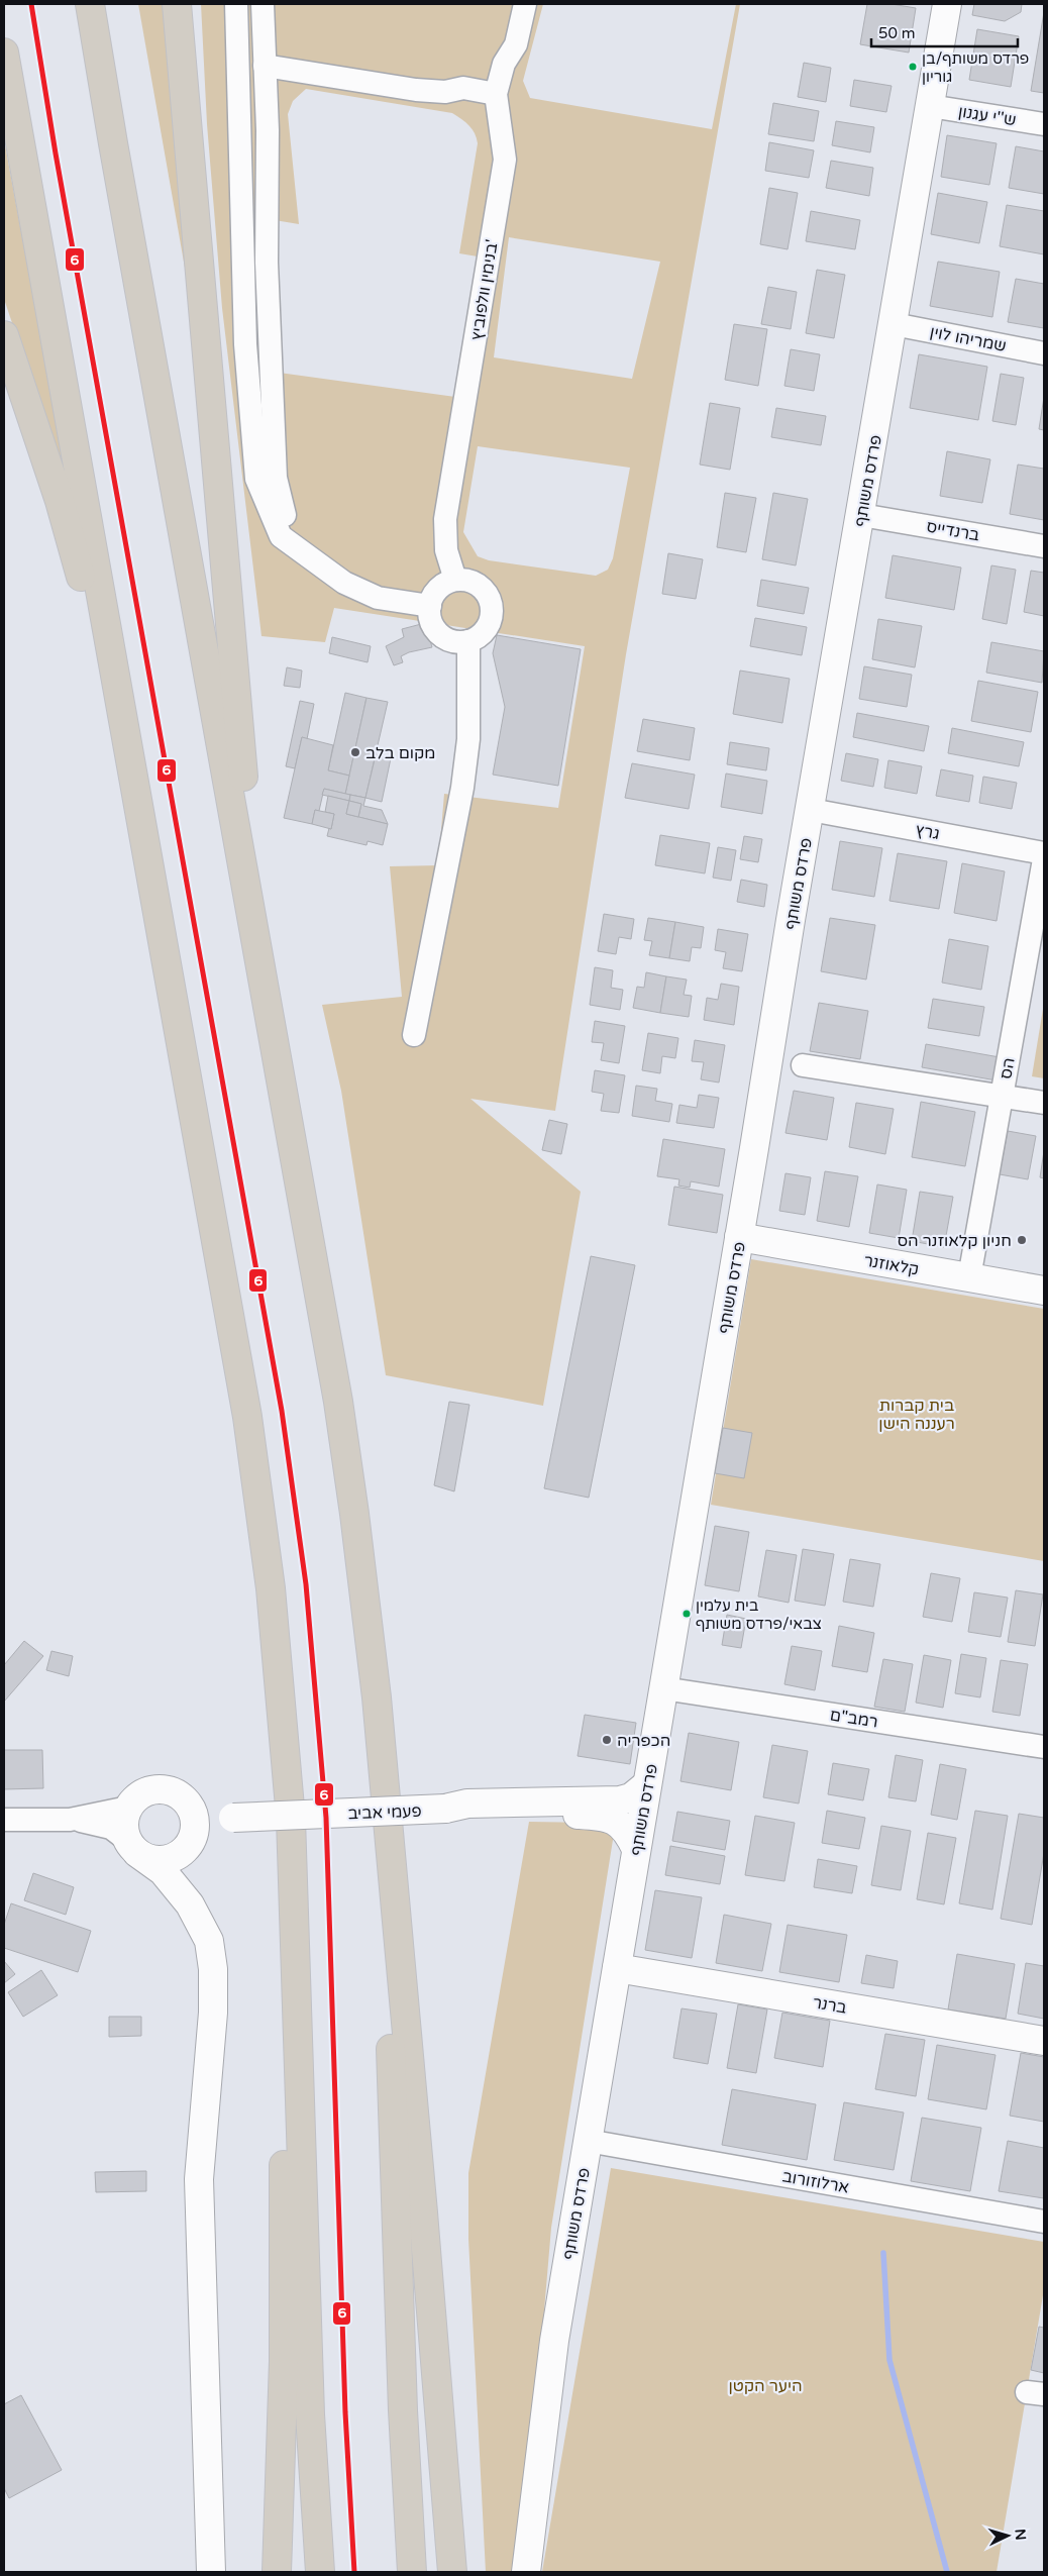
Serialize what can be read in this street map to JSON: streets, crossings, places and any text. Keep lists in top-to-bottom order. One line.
{"streets":{"street":["ש''י עגנון","בנימין וולפוביץ'","שמריהו לוין","פרדס משותף","ברנדייס","גרץ","הס","קלאוזנר","רמב\"ם","פעמי אביב","ברנר","ארלוזורוב"]},"crossings":[["ש''י עגנון","פרדס משותף"],["שמריהו לוין","פרדס משותף"],["פרדס משותף","ברנדייס"],["פרדס משותף","גרץ"],["פרדס משותף","קלאוזנר"],["פרדס משותף","רמב\"ם"],["פרדס משותף","פעמי אביב"],["פרדס משותף","ברנר"],["פרדס משותף","ארלוזורוב"],["הס","קלאוזנר"]],"parks":["בית קברות רעננה הישן","היער הקטן"],"places":["פרדס משותף/בן גוריון","מקום בלב","חניון קלאוזנר הס","בית עלמין צבאי/פרדס משותף","הכפריה"],"lines":["transit line 6"],"scale_bar":"50 m","north":"right"}
